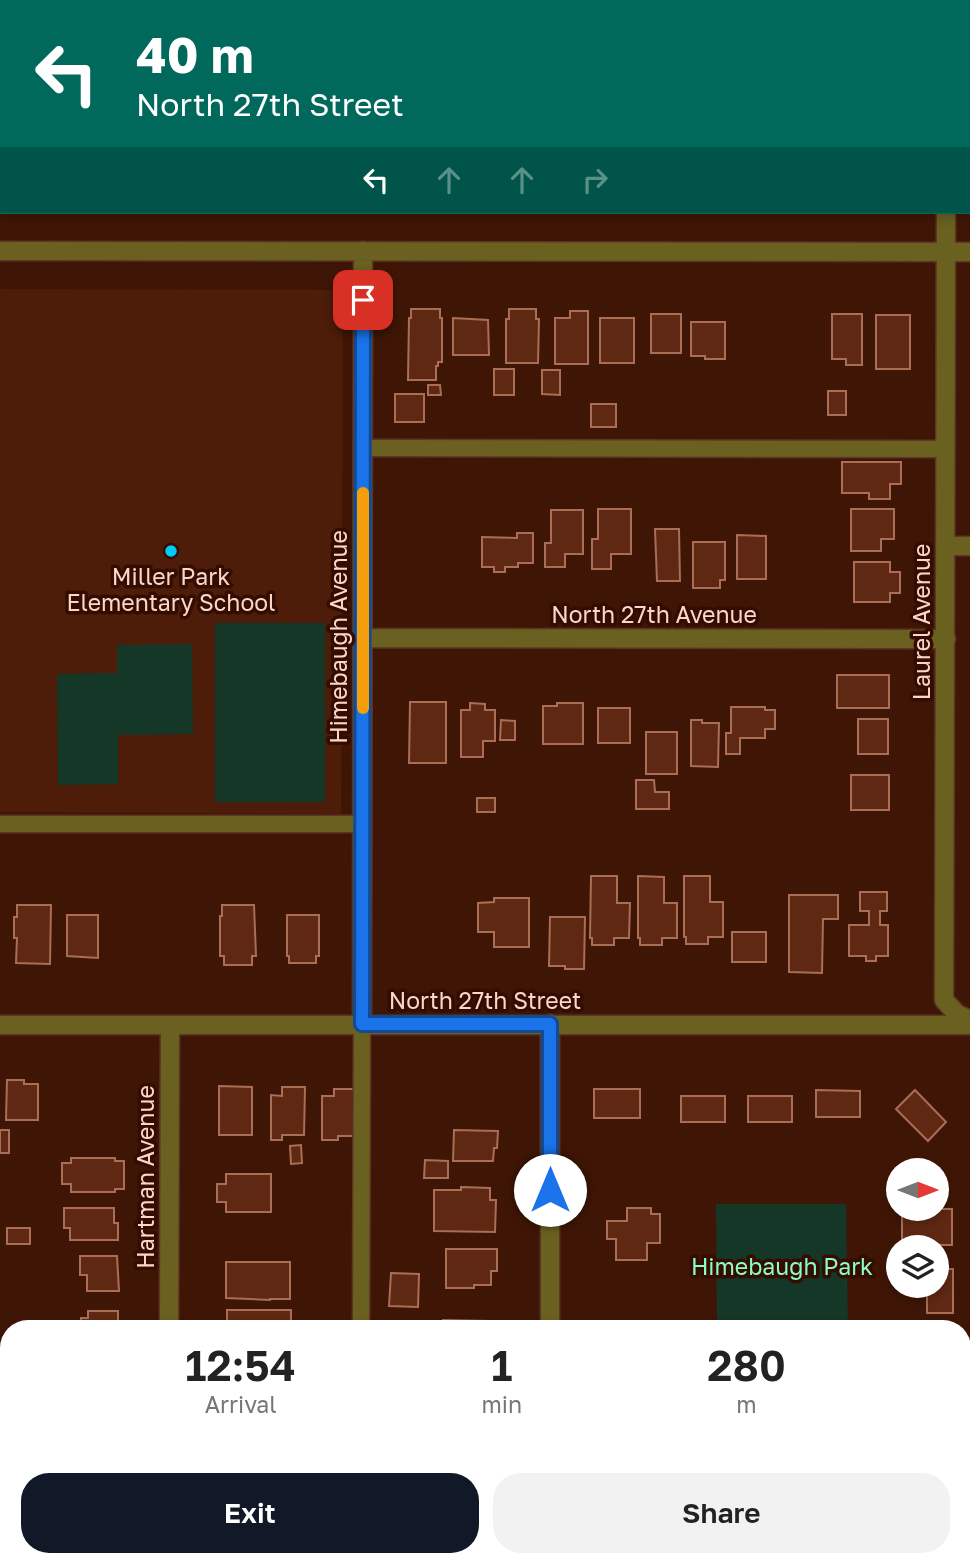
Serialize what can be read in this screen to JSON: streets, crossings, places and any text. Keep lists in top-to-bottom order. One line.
{"streets":{"street":["North 27th Avenue","Laurel Avenue","Himebaugh Avenue","North 27th Street","Hartman Avenue"]},"crossings":[["North 27th Avenue","Laurel Avenue"],["North 27th Avenue","Himebaugh Avenue"],["Laurel Avenue","North 27th Street"],["Himebaugh Avenue","North 27th Street"],["North 27th Street","Hartman Avenue"]],"parks":["Himebaugh Park"],"places":["Miller Park Elementary School"],"north":"right","page":{"turn":["40 m","North 27th Street"],"eta":["12:54","Arrival","1","min","280","m"],"buttons":["Exit","Share"]}}
